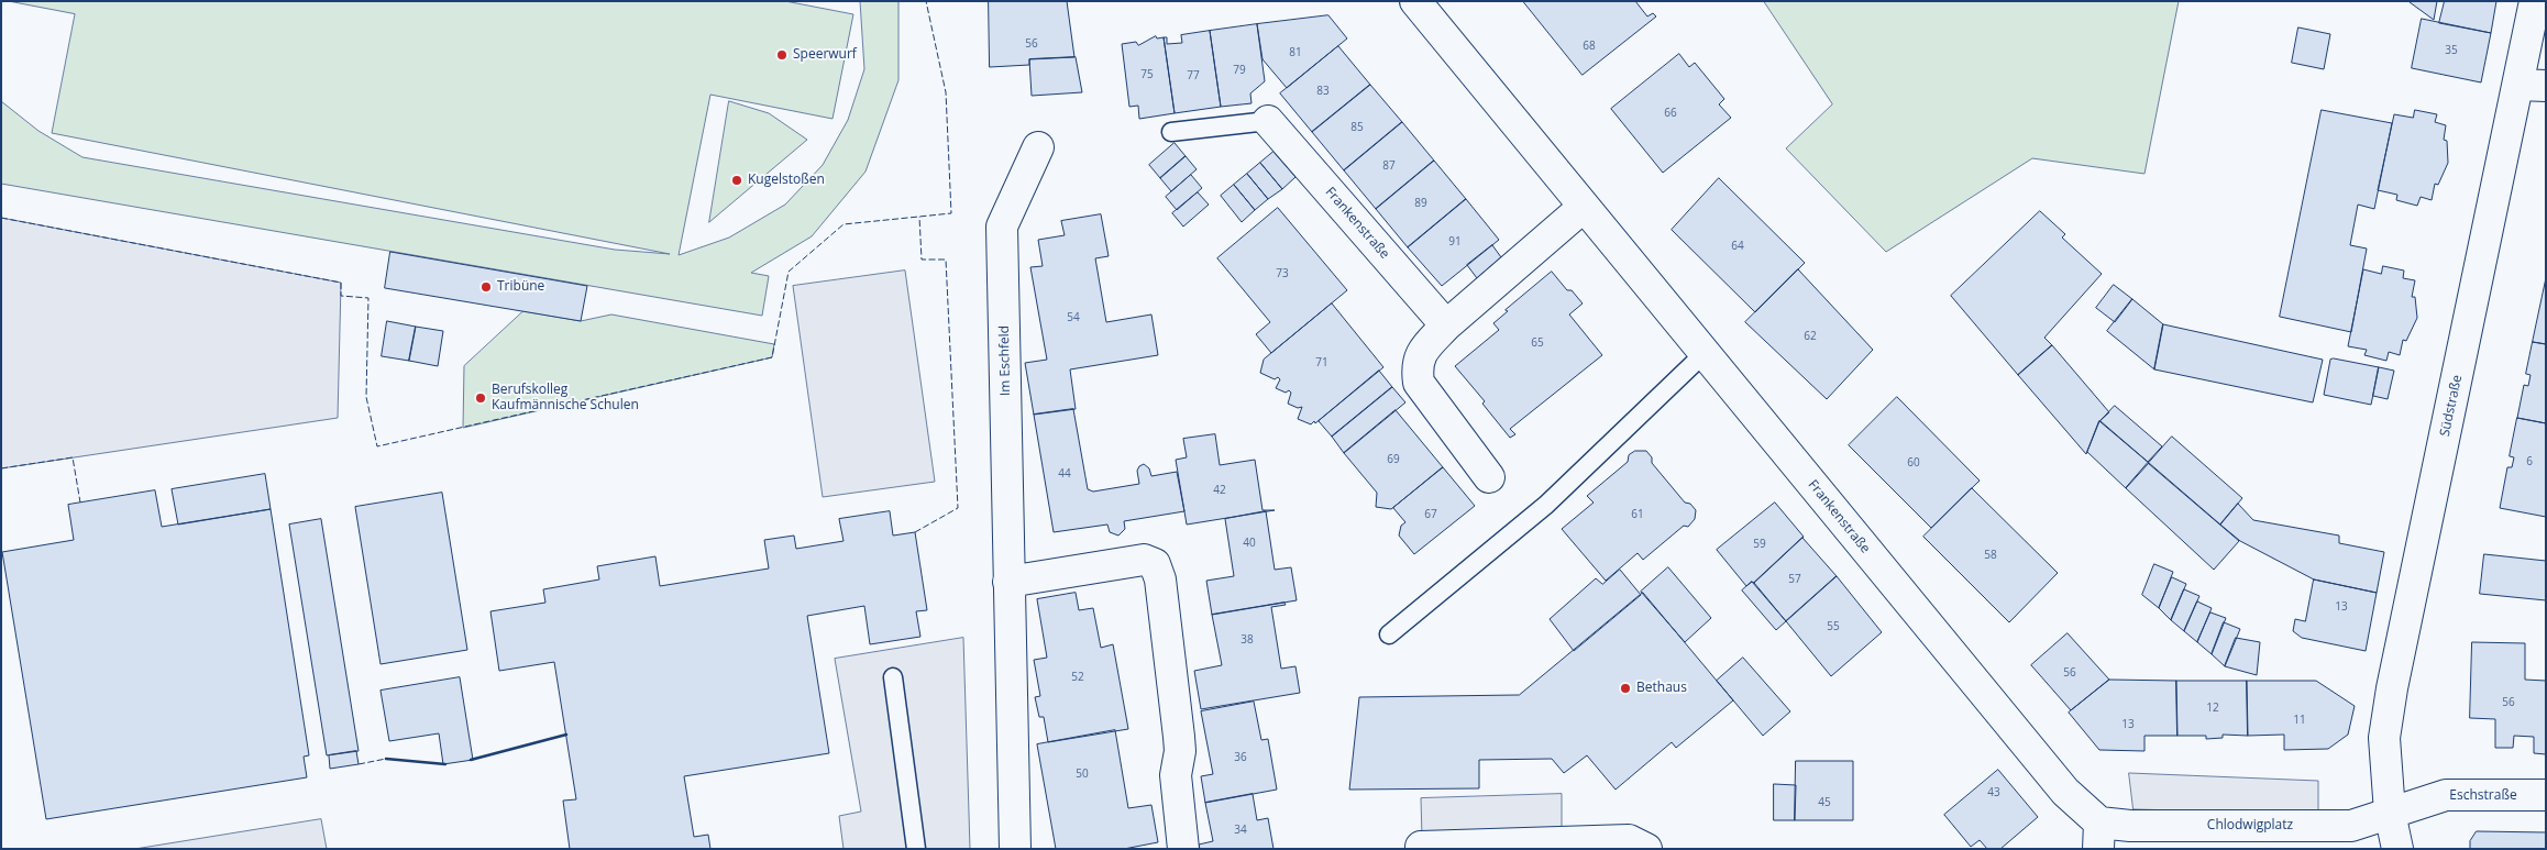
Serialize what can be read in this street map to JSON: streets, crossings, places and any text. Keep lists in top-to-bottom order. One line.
{"streets":{"street":["Frankenstraße","Im Eschfeld","Südstraße","Eschstraße","Chlodwigplatz"]},"crossings":[["Frankenstraße","Chlodwigplatz"],["Südstraße","Eschstraße"],["Südstraße","Chlodwigplatz"],["Eschstraße","Chlodwigplatz"]],"places":["Speerwurf","Kugelstoßen","Tribüne","Berufskolleg Kaufmännische Schulen","Bethaus"],"house_numbers":["56","68","35","81","79","75","77","83","66","85","87","89","91","64","73","54","62","65","71","69","6","60","44","42","67","61","40","59","58","57","13","55","38","56","52","56","12","11","13","36","50","43","45","34"]}
